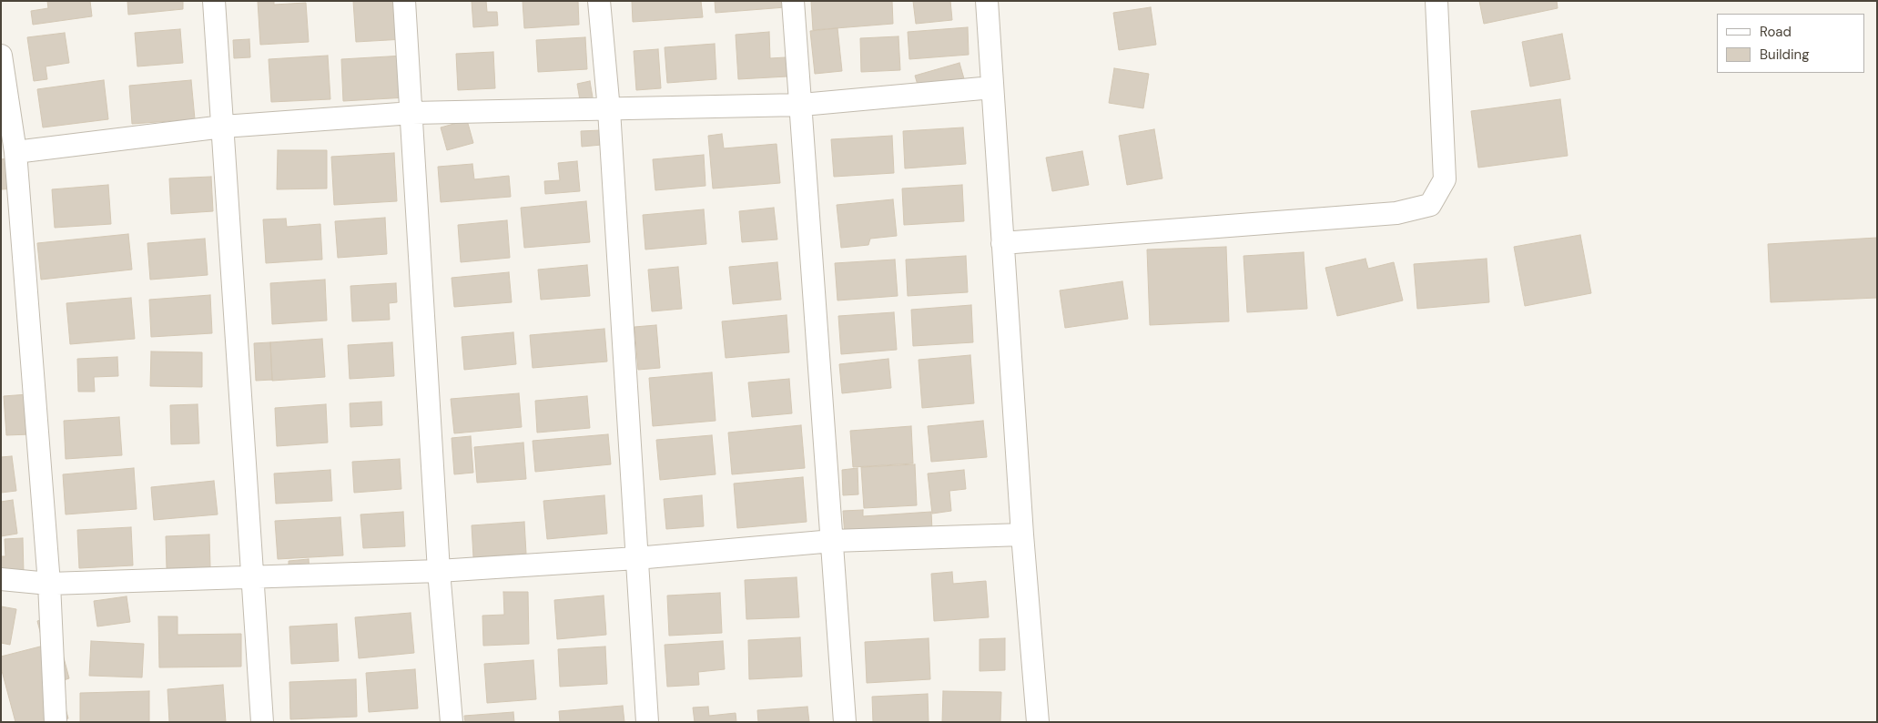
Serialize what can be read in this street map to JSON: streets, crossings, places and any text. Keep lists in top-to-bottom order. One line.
{"legend":["Road","Building"]}
